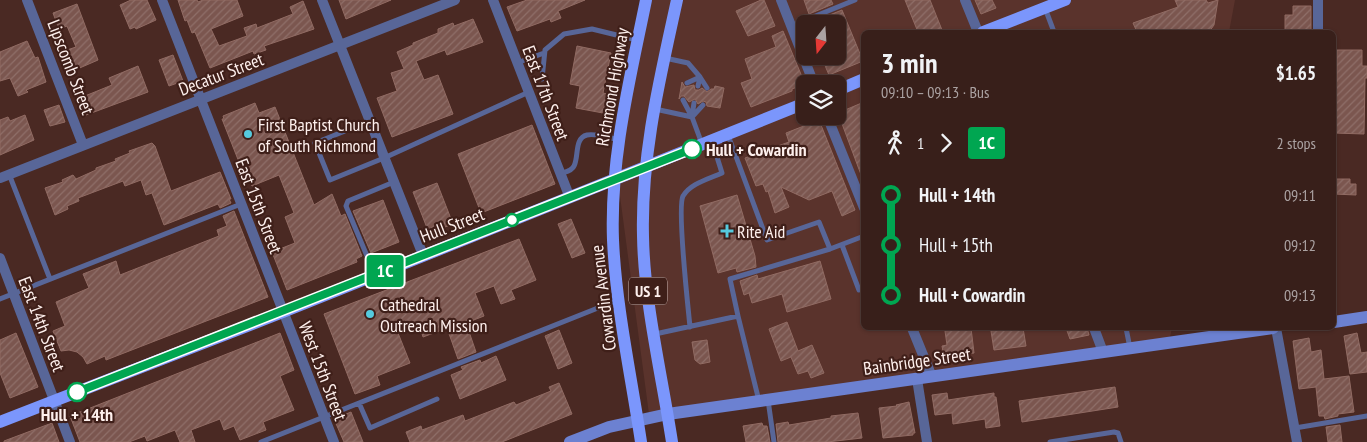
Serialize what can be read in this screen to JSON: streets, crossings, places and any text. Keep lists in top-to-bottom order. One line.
{"streets":{"main road":["Richmond Highway","Hull Street","US 1","Cowardin Avenue"],"street":["Lipscomb Street","Decatur Street","East 17th Street","East 15th Street","East 14th Street","Bainbridge Street","West 15th Street"]},"crossings":[["Lipscomb Street","Decatur Street"],["Decatur Street","East 15th Street"],["Richmond Highway","Hull Street"],["Richmond Highway","Cowardin Avenue"],["East 17th Street","Hull Street"],["East 15th Street","Hull Street"],["East 15th Street","West 15th Street"],["Hull Street","US 1"],["Hull Street","Cowardin Avenue"],["Hull Street","East 14th Street"],["Hull Street","West 15th Street"],["US 1","Bainbridge Street"],["Cowardin Avenue","Bainbridge Street"]],"places":{"other":["First Baptist Church of South Richmond","Hull + Cowardin","Cathedral Outreach Mission","Hull + 14th"],"health":["Rite Aid"]},"lines":["bus line 1C"],"north":"bottom","page":{"on_map":"1C","heading":["3 min","09:10 – 09:13 · Bus","$1.65"],"legs":["1","1C","2 stops"],"list":[{"name":"Hull + 14th","value":"09:11"},{"name":"Hull + 15th","value":"09:12"},{"name":"Hull + Cowardin","value":"09:13"}]}}
